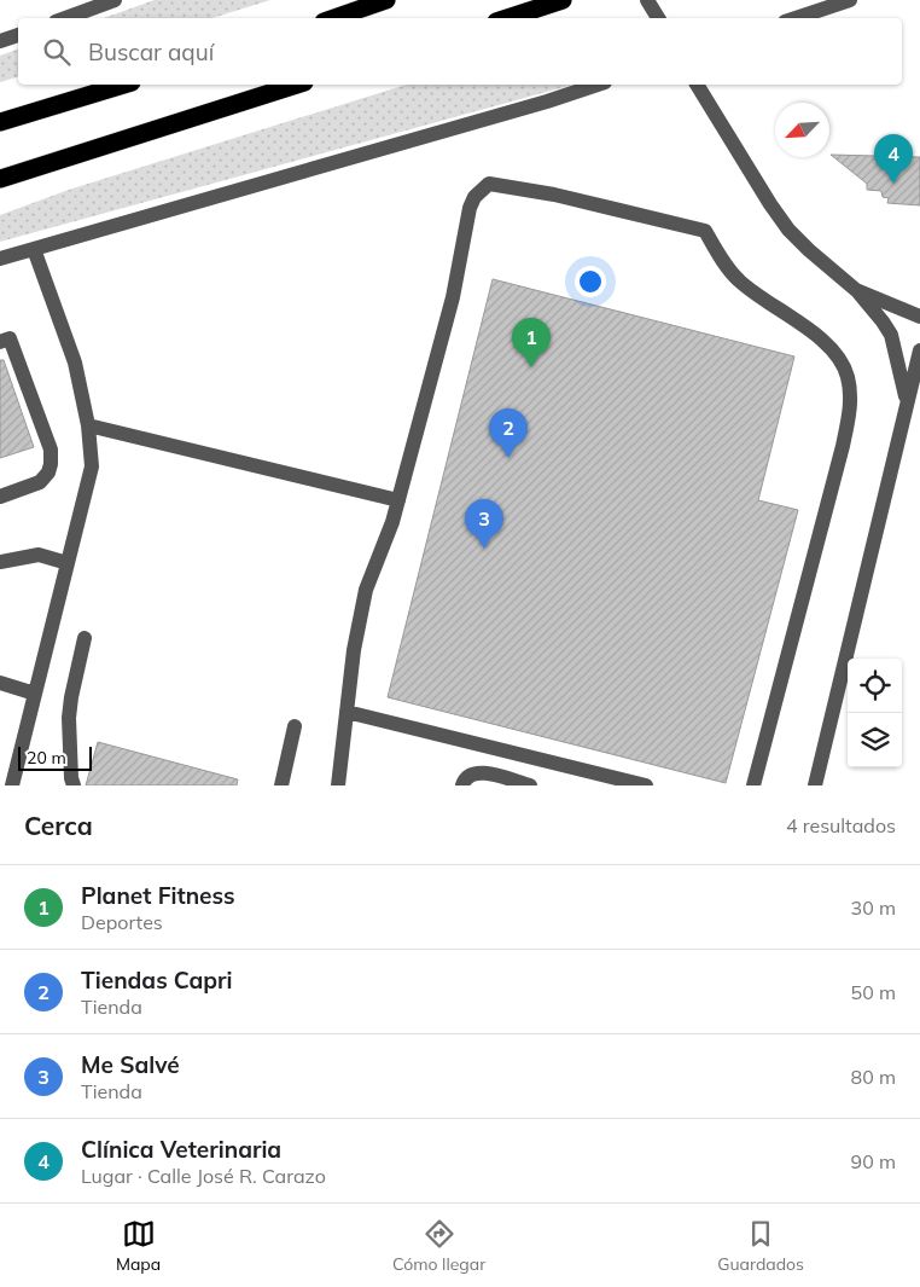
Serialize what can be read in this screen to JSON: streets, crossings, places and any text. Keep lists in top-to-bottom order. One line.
{"scale_bar":"20 m","north":"bottom left","page":{"search":"Buscar aquí","pins":["4","1","2","3"],"scale":"20 m","heading":["Cerca","4 resultados"],"list":[{"mark":"1","name":"Planet Fitness","note":"Deportes","value":"30 m"},{"mark":"2","name":"Tiendas Capri","note":"Tienda","value":"50 m"},{"mark":"3","name":"Me Salvé","note":"Tienda","value":"80 m"},{"mark":"4","name":"Clínica Veterinaria","note":"Lugar · Calle José R. Carazo","value":"90 m"}],"nav":["Mapa","Cómo llegar","Guardados"]}}
